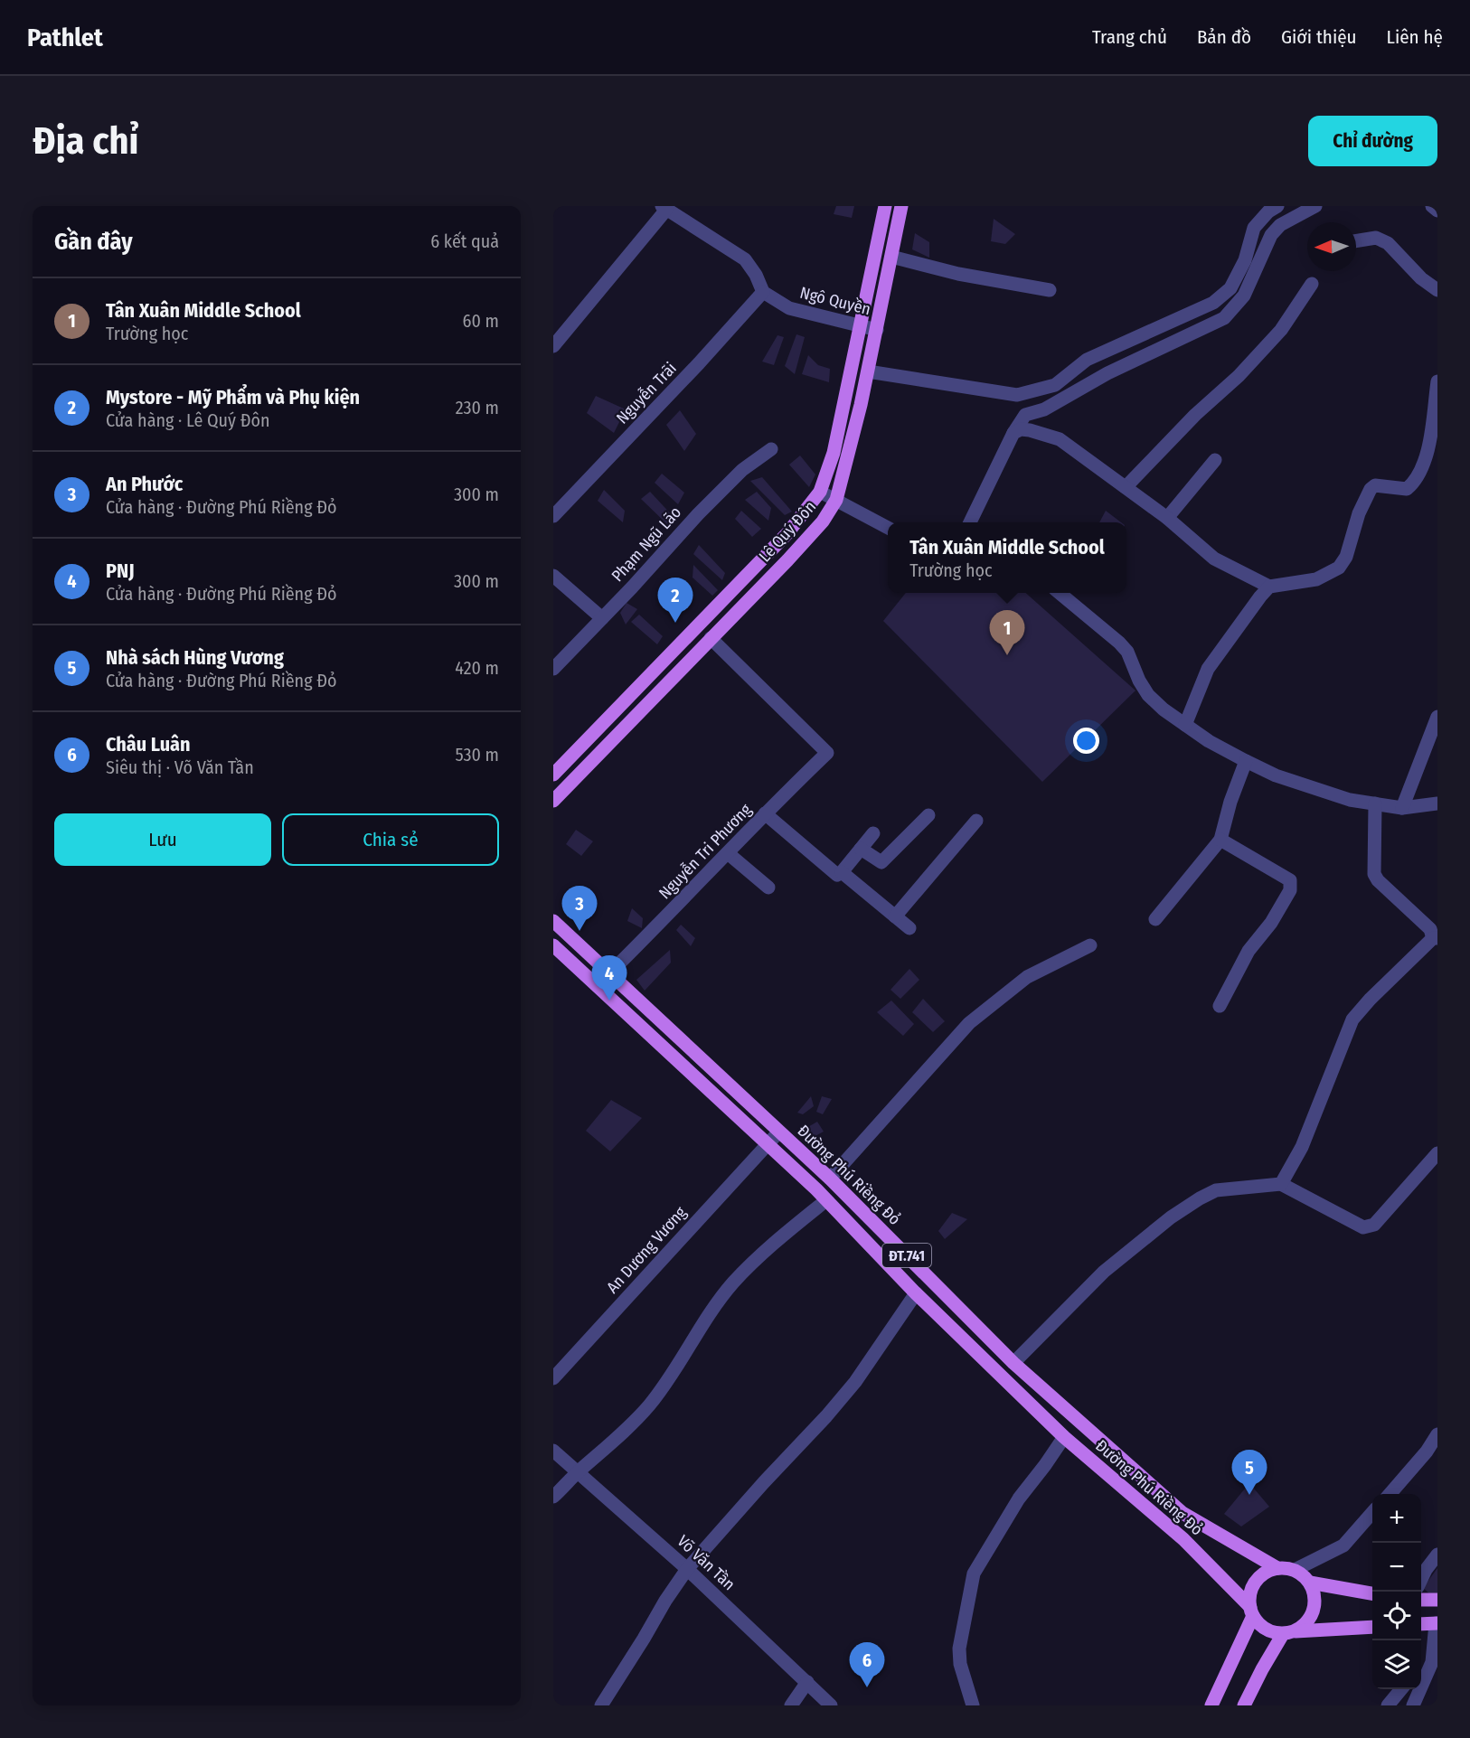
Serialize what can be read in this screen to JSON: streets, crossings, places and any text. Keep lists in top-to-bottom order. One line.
{"streets":{"main road":["Lê Quý Đôn","Đường Phú Riềng Đỏ","ĐT.741"],"street":["Ngô Quyền","Nguyễn Trãi","Phạm Ngũ Lão","Nguyễn Tri Phương","An Dương Vương","Võ Văn Tần"]},"crossings":[["Ngô Quyền","Nguyễn Trãi"],["Ngô Quyền","Lê Quý Đôn"],["Lê Quý Đôn","Nguyễn Tri Phương"],["Nguyễn Tri Phương","Đường Phú Riềng Đỏ"],["Đường Phú Riềng Đỏ","An Dương Vương"]],"north":"left","page":{"header":"Pathlet","nav":["Trang chủ","Bản đồ","Giới thiệu","Liên hệ"],"buttons":["Chỉ đường",["Lưu","Chia sẻ"]],"title":"Địa chỉ","heading":["Gần đây","6 kết quả"],"list":[{"mark":"1","name":"Tân Xuân Middle School","note":"Trường học","value":"60 m"},{"mark":"2","name":"Mystore - Mỹ Phẩm và Phụ kiện","note":"Cửa hàng · Lê Quý Đôn","value":"230 m"},{"mark":"3","name":"An Phước","note":"Cửa hàng · Đường Phú Riềng Đỏ","value":"300 m"},{"mark":"4","name":"PNJ","note":"Cửa hàng · Đường Phú Riềng Đỏ","value":"300 m"},{"mark":"5","name":"Nhà sách Hùng Vương","note":"Cửa hàng · Đường Phú Riềng Đỏ","value":"420 m"},{"mark":"6","name":"Châu Luân","note":"Siêu thị · Võ Văn Tần","value":"530 m"}],"popup":["Tân Xuân Middle School","Trường học"],"pins":["2","1","3","4","5","6"],"map_buttons":["+","−"]}}
